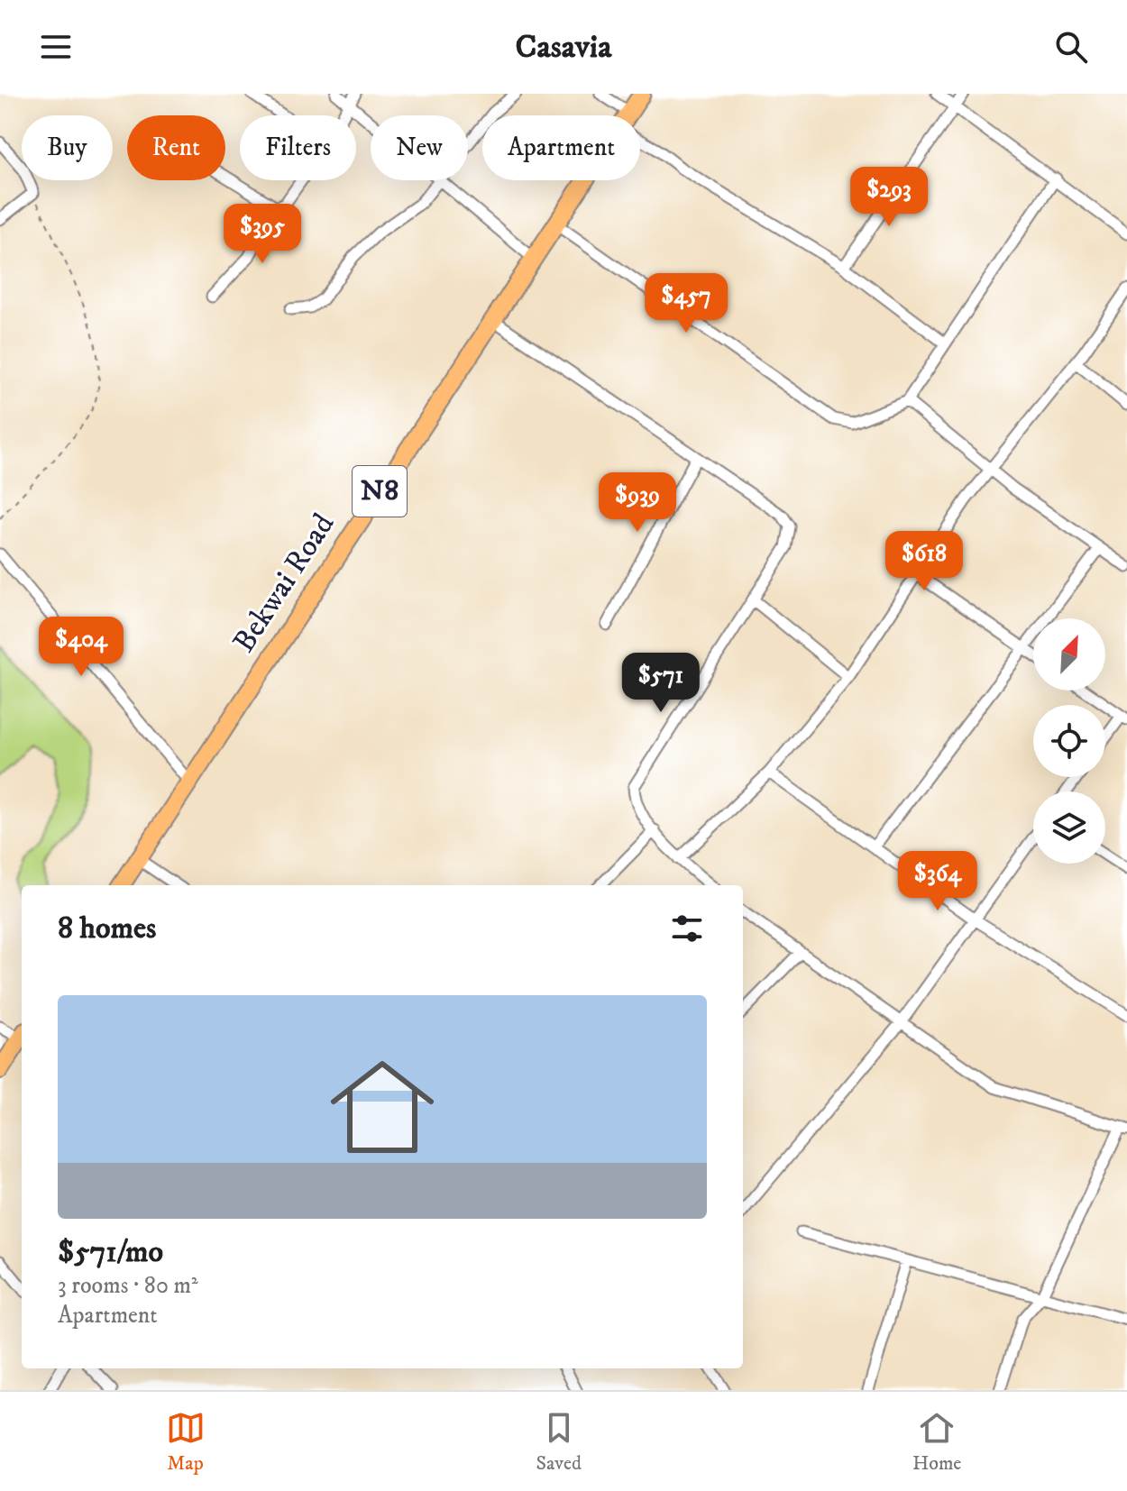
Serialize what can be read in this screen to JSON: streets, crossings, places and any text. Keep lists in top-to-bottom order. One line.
{"streets":{"highway":["N8","Bekwai Road"]},"north":"top right","page":{"header":"Casavia","chip":["Buy","Rent","Filters","New","Apartment"],"price":["$293","$395","$457","$939","$618","$404","$571","$364"],"heading":"8 homes","list":[{"name":"$571/mo","note":"3 rooms · 80 m² · Apartment"}],"tabs":["Map","Saved","Home"]}}
